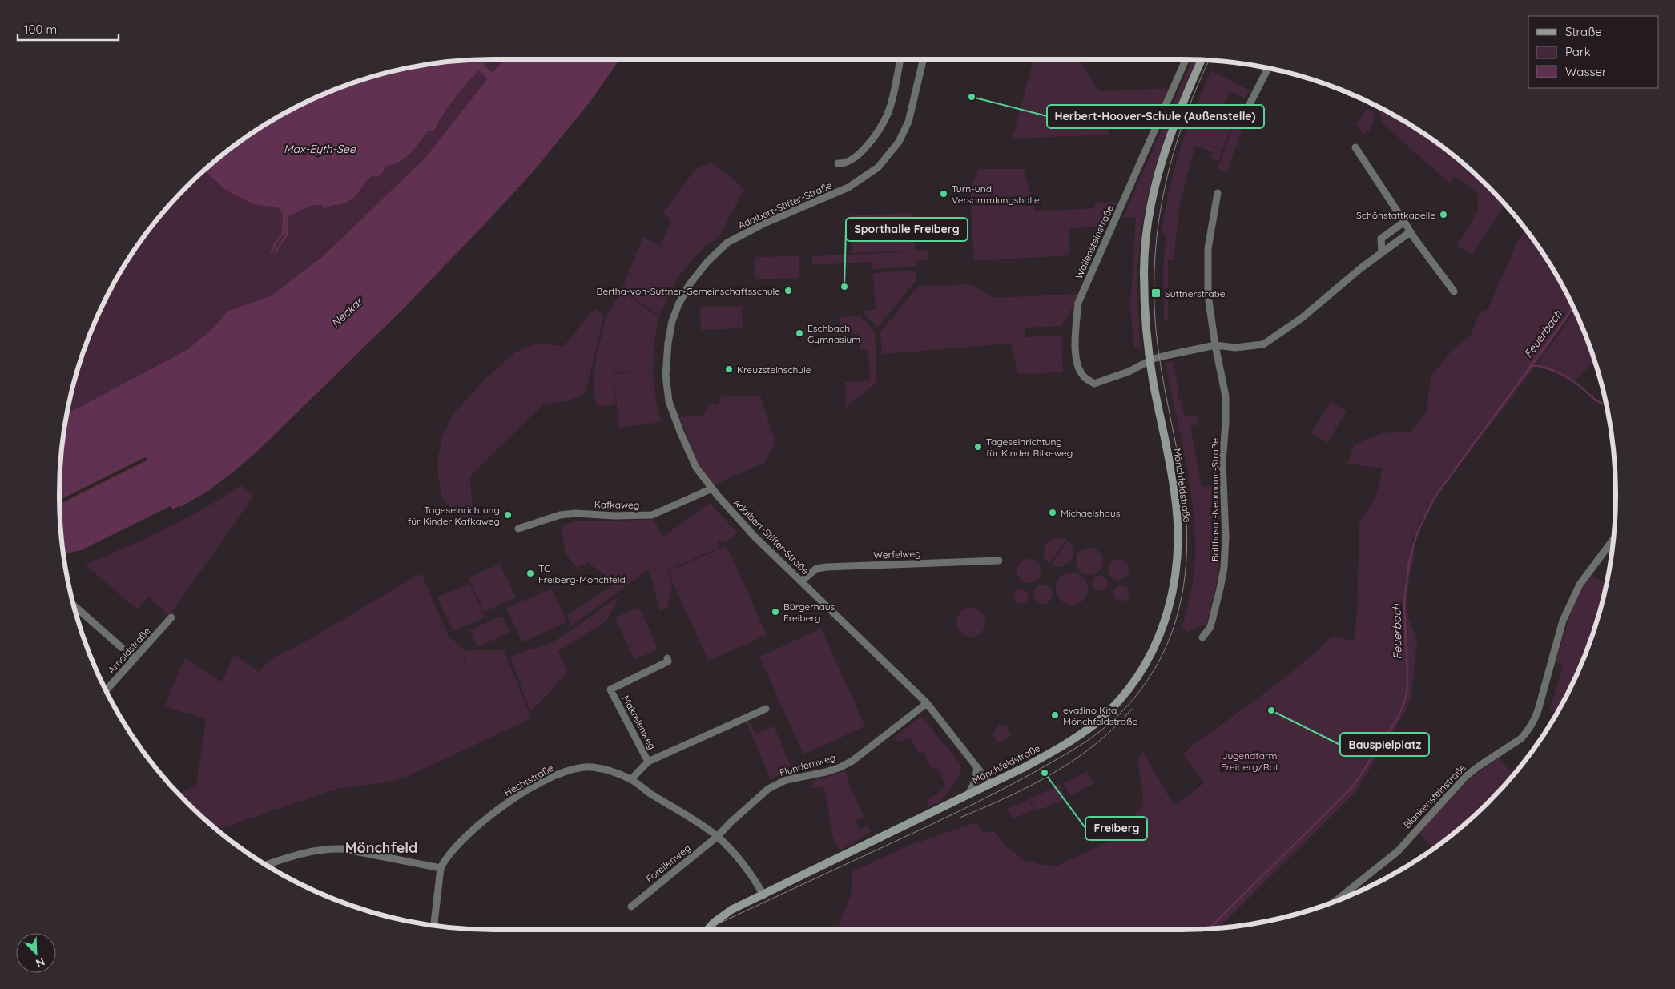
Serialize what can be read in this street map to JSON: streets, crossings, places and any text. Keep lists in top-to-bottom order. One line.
{"streets":{"main road":["Mönchfeldstraße"],"street":["Adalbert-Stifter-Straße","Wallensteinstraße","Balthasar-Neumann-Straße","Kafkaweg","Werfelweg","Arnoldstraße","Makrelenweg","Flundernweg","Hechtstraße","Blankensteinstraße","Forellenweg"]},"crossings":[["Adalbert-Stifter-Straße","Mönchfeldstraße"],["Adalbert-Stifter-Straße","Kafkaweg"],["Adalbert-Stifter-Straße","Werfelweg"],["Adalbert-Stifter-Straße","Flundernweg"],["Wallensteinstraße","Mönchfeldstraße"],["Mönchfeldstraße","Hechtstraße"],["Makrelenweg","Hechtstraße"],["Flundernweg","Hechtstraße"],["Flundernweg","Forellenweg"],["Hechtstraße","Forellenweg"]],"districts":["Mönchfeld"],"water":["Max-Eyth-See","Neckar","Feuerbach"],"parks":["Jugendfarm Freiberg/Rot"],"places":{"other":["Herbert-Hoover-Schule (Außenstelle)","Turn-und Versammlungshalle","Schönstattkapelle","Sporthalle Freiberg","Bertha-von-Suttner-Gemeinschaftsschule","Eschbach Gymnasium","Kreuzsteinschule","Tageseinrichtung für Kinder Rilkeweg","Michaelshaus","Tageseinrichtung für Kinder Kafkaweg","TC Freiberg-Mönchfeld","Bürgerhaus Freiberg","Bauspielplatz","eva:lino Kita Mönchfeldstraße","Freiberg"],"transit":["Suttnerstraße"]},"legend":["Straße","Park","Wasser"],"scale_bar":"100 m","north":"bottom right"}
